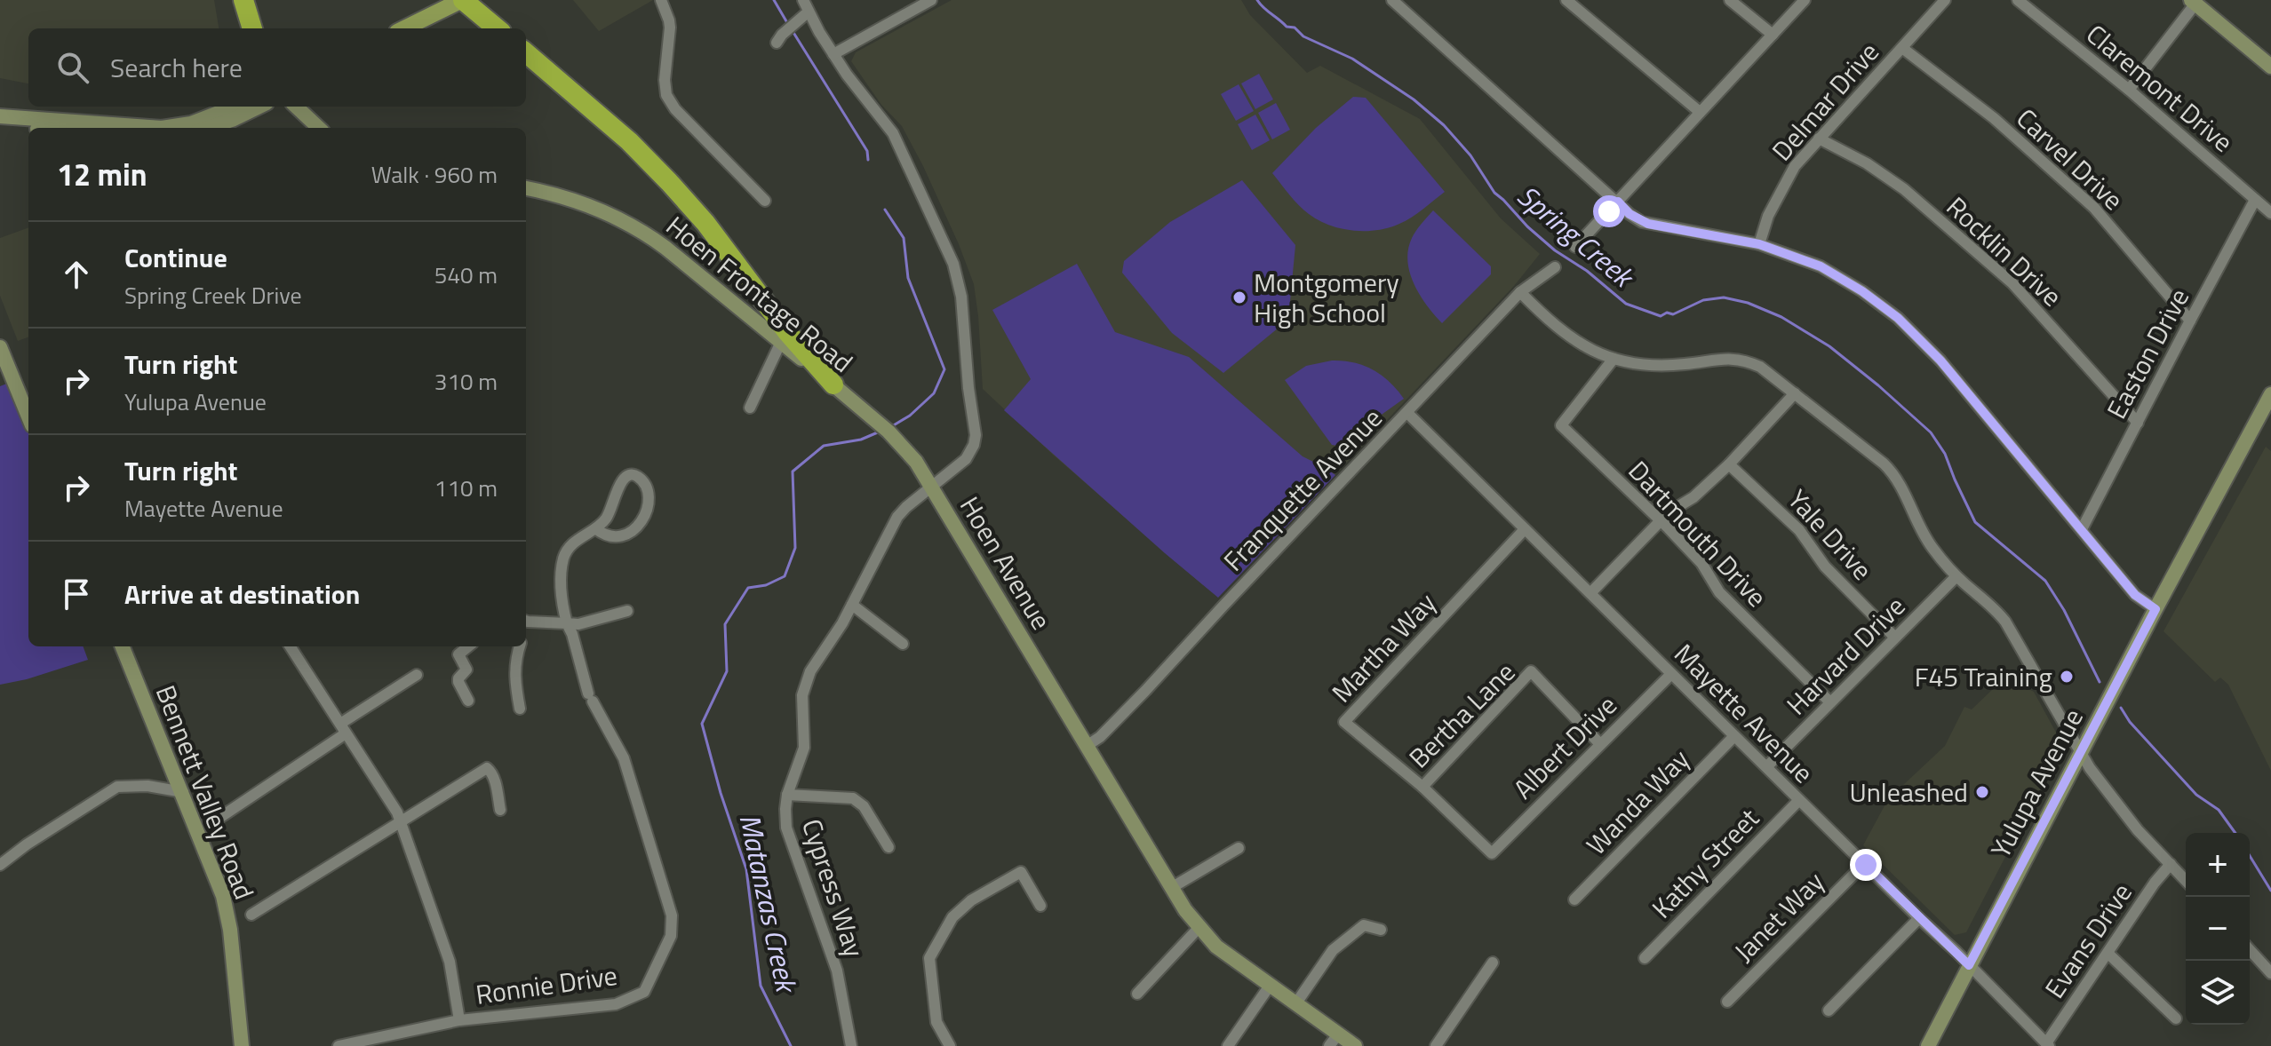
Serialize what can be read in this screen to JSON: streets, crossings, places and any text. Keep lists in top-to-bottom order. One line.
{"streets":{"street":["Claremont Drive","Delmar Drive","Carvel Drive","Rocklin Drive","Hoen Frontage Road","Easton Drive","Franquette Avenue","Dartmouth Drive","Yale Drive","Hoen Avenue","Martha Way","Harvard Drive","Mayette Avenue","Bertha Lane","Albert Drive","Yulupa Avenue","Bennett Valley Road","Wanda Way","Kathy Street","Cypress Way","Janet Way","Evans Drive","Ronnie Drive"]},"crossings":[["Claremont Drive","Easton Drive"],["Delmar Drive","Carvel Drive"],["Delmar Drive","Rocklin Drive"],["Carvel Drive","Easton Drive"],["Rocklin Drive","Easton Drive"],["Hoen Frontage Road","Hoen Avenue"],["Hoen Frontage Road","Cypress Way"],["Franquette Avenue","Hoen Avenue"],["Franquette Avenue","Mayette Avenue"],["Dartmouth Drive","Harvard Drive"],["Yale Drive","Harvard Drive"],["Hoen Avenue","Cypress Way"],["Martha Way","Mayette Avenue"],["Martha Way","Bertha Lane"],["Harvard Drive","Mayette Avenue"],["Mayette Avenue","Albert Drive"],["Mayette Avenue","Yulupa Avenue"],["Mayette Avenue","Wanda Way"],["Mayette Avenue","Kathy Street"],["Mayette Avenue","Janet Way"],["Mayette Avenue","Evans Drive"],["Bertha Lane","Albert Drive"]],"water":["Spring Creek","Matanzas Creek"],"places":["Montgomery High School","F45 Training","Unleashed"],"page":{"search":"Search here","heading":["12 min","Walk · 960 m"],"list":[["Continue","Spring Creek Drive","540 m"],["Turn right","Yulupa Avenue","310 m"],["Turn right","Mayette Avenue","110 m"],"Arrive at destination"],"map_buttons":["+","−"]}}
